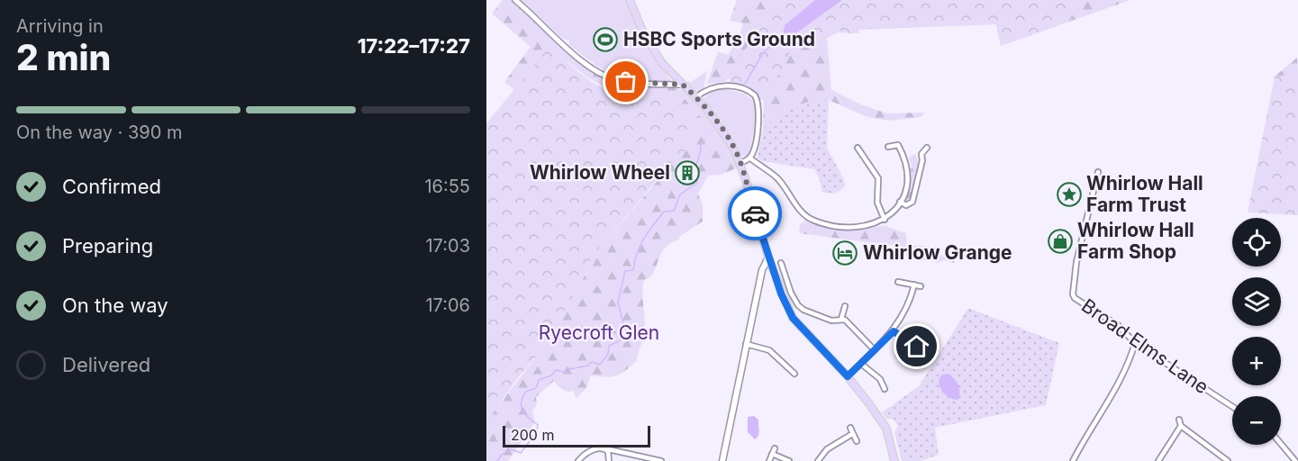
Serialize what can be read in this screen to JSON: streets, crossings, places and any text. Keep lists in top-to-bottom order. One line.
{"streets":{"street":["Broad Elms Lane"]},"parks":["Ryecroft Glen"],"places":{"sports":["HSBC Sports Ground"],"building":["Whirlow Wheel"],"place":["Whirlow Hall Farm Trust"],"shop":["Whirlow Hall Farm Shop"],"hotel":["Whirlow Grange"]},"scale_bar":"200 m","page":{"heading":["2 min","Arriving in","17:22–17:27"],"bar":"On the way · 390 m","list":[["Confirmed","16:55"],["Preparing","17:03"],["On the way","17:06"],"Delivered"],"map_buttons":["+","−"],"scale":"200 m"}}
